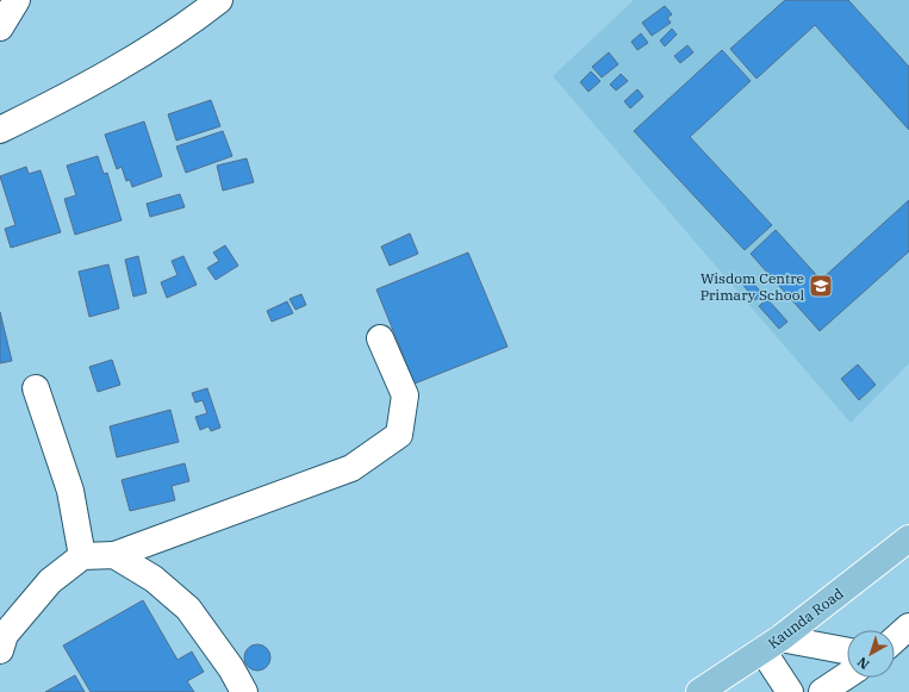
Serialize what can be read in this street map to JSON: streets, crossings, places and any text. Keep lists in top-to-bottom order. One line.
{"streets":{"main road":["Kaunda Road"]},"places":{"school or university":["Wisdom Centre Primary School"]},"north":"bottom left"}
